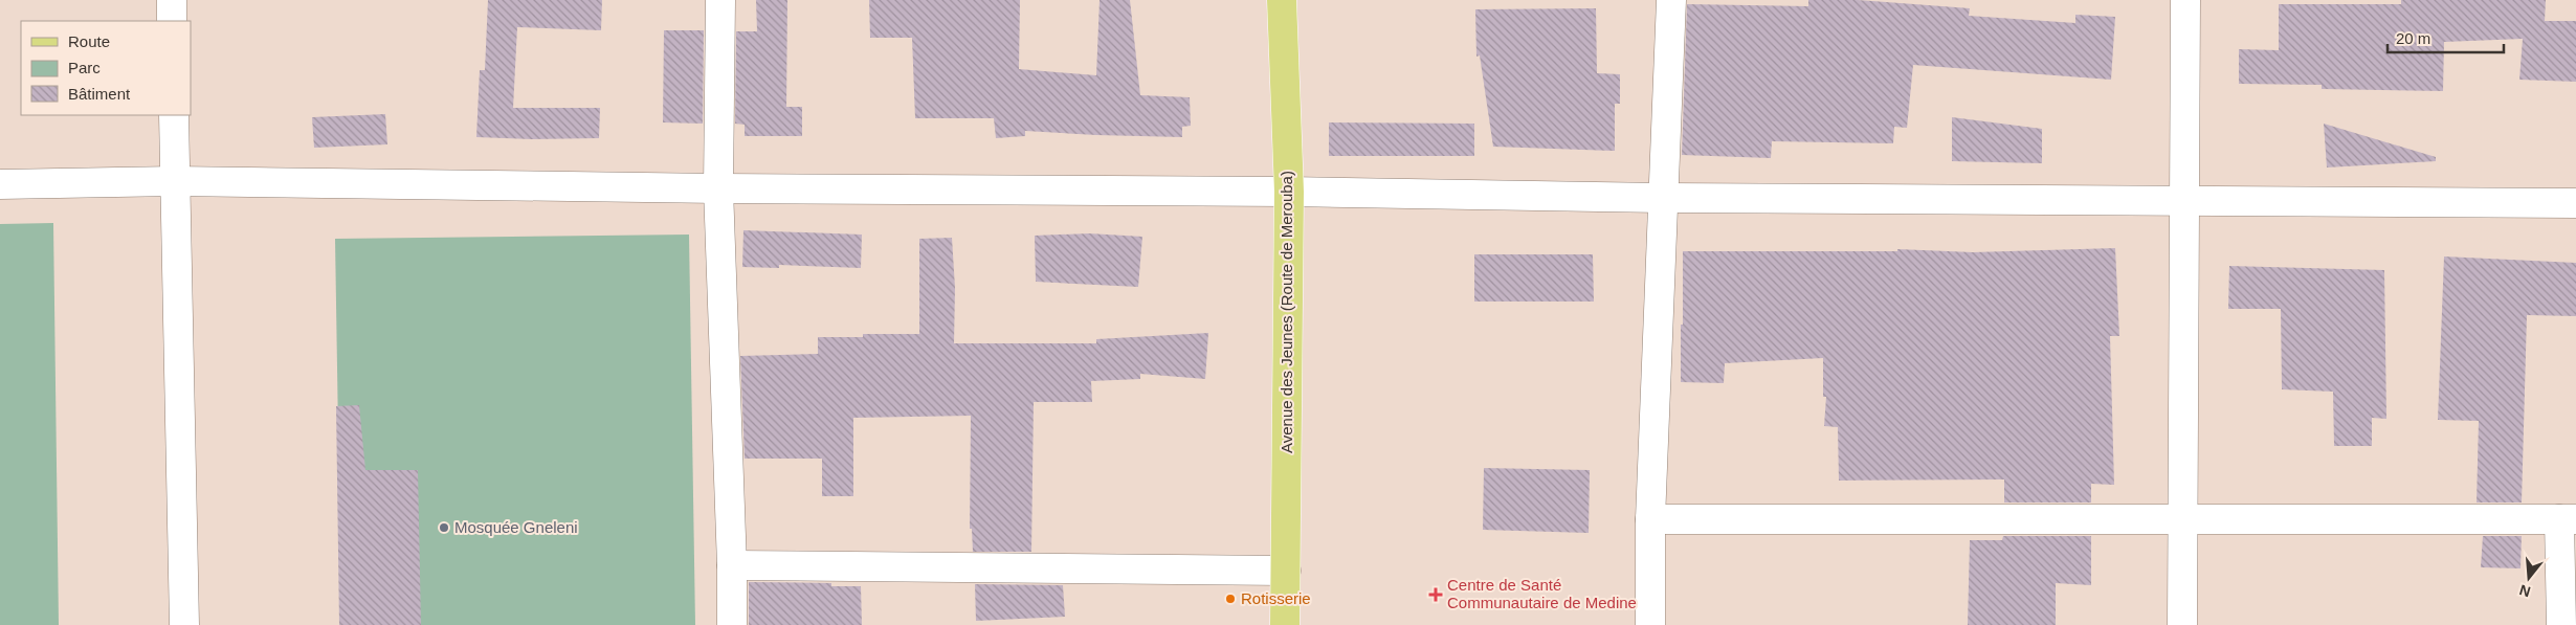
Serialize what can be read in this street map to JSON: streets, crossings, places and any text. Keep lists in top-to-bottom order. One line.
{"streets":{"main road":["Avenue des Jeunes (Route de Merouba)"]},"places":{"other":["Mosquée Gneleni","Rotisserie"],"health":["Centre de Santé Communautaire de Medine"]},"legend":["Route","Parc","Bâtiment"],"scale_bar":"20 m","north":"bottom"}
